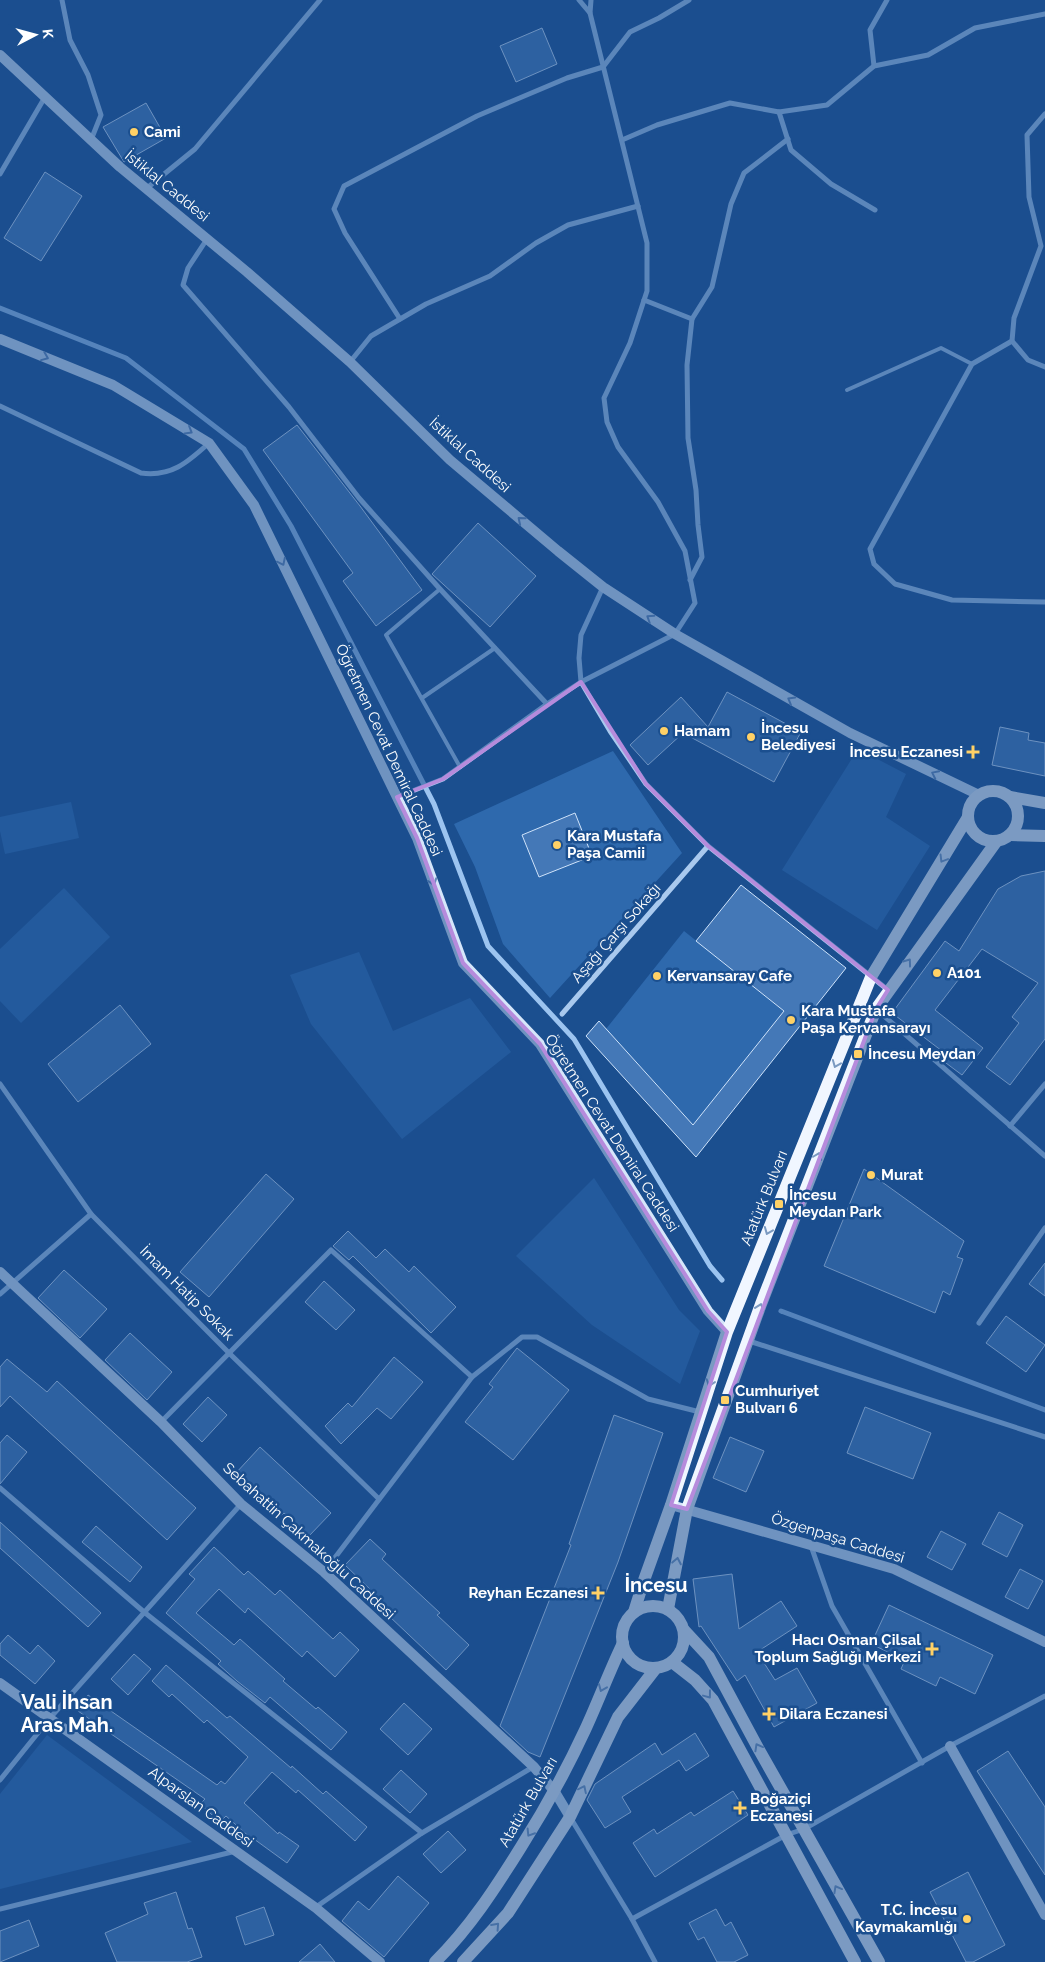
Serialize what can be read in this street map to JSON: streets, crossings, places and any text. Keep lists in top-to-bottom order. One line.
{"streets":{"main road":["İstiklal Caddesi","Öğretmen Cevat Demiral Caddesi","Atatürk Bulvarı","Özgenpaşa Caddesi","Sebahattin Çakmakoğlu Caddesi","Alparslan Caddesi"],"street":["Aşağı Çarşı Sokağı","İmam Hatip Sokak"]},"crossings":[["İstiklal Caddesi","Atatürk Bulvarı"],["Öğretmen Cevat Demiral Caddesi","Atatürk Bulvarı"],["Atatürk Bulvarı","Özgenpaşa Caddesi"],["Atatürk Bulvarı","Sebahattin Çakmakoğlu Caddesi"]],"one_way":["İstiklal Caddesi","Öğretmen Cevat Demiral Caddesi"],"districts":["İncesu","Vali İhsan Aras Mah."],"places":{"other":["Cami","Hamam","İncesu Belediyesi","Kara Mustafa Paşa Camii","A101","Kervansaray Cafe","Kara Mustafa Paşa Kervansarayı","Murat","T.C. İncesu Kaymakamlığı"],"health":["İncesu Eczanesi","Reyhan Eczanesi","Hacı Osman Çilsal Toplum Sağlığı Merkezi","Dilara Eczanesi","Boğaziçi Eczanesi"],"transit":["İncesu Meydan","İncesu Meydan Park","Cumhuriyet Bulvarı 6"]},"north":"right"}
